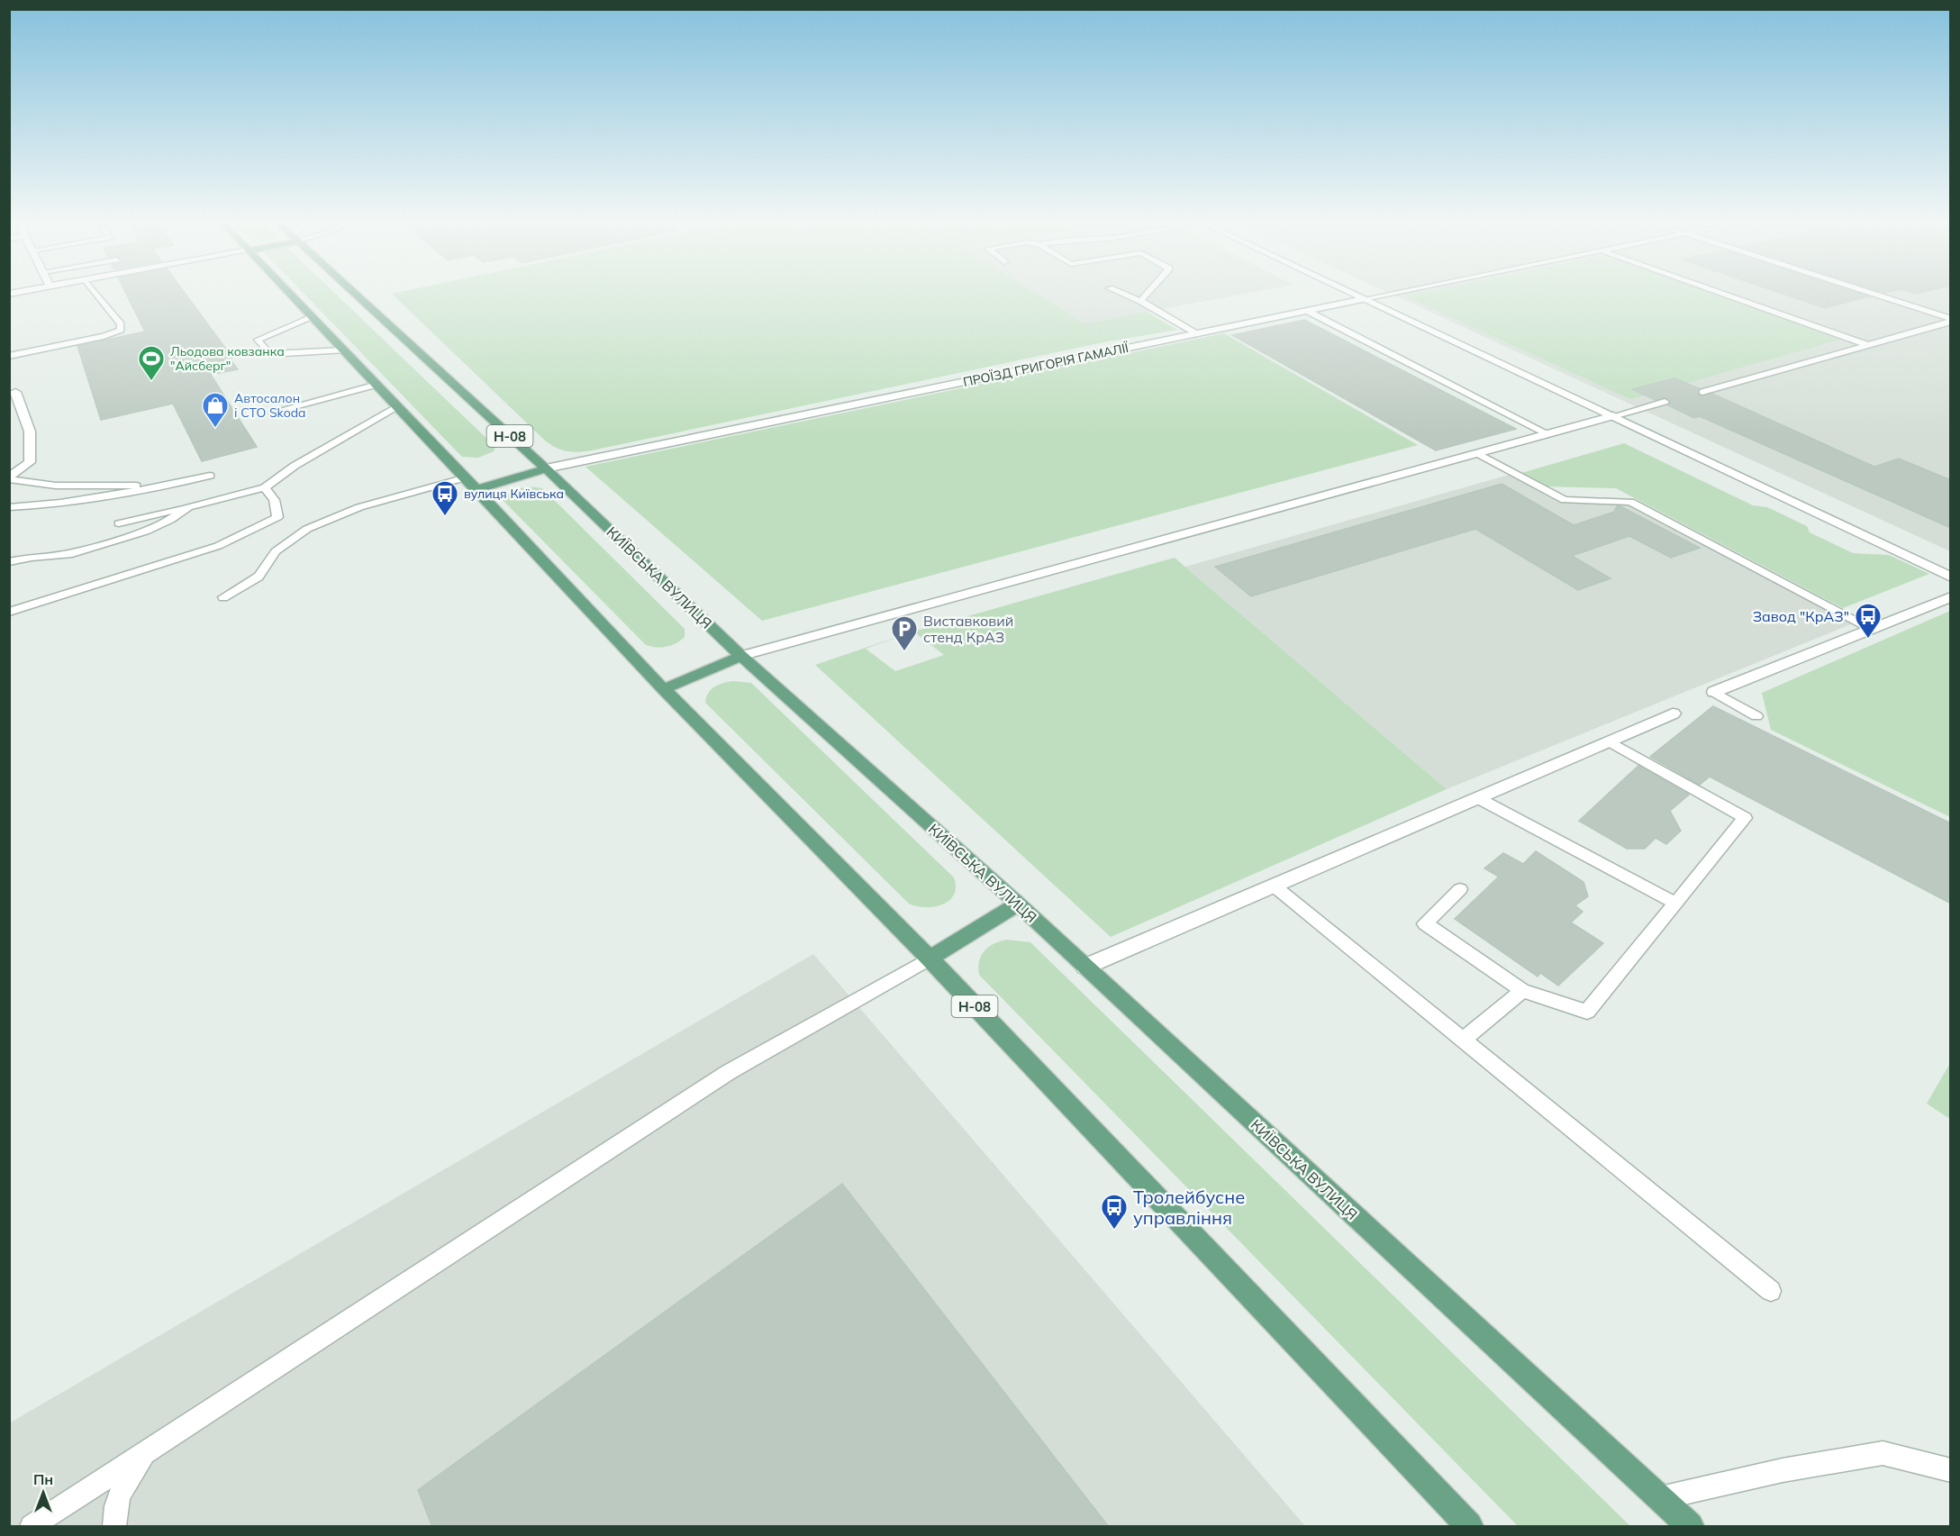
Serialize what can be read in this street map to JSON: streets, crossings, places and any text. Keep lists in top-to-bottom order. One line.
{"streets":{"main road":["Н-08","КИЇВСЬКА ВУЛИЦЯ"],"street":["ПРОЇЗД ГРИГОРІЯ ГАМАЛІЇ"]},"crossings":[["ПРОЇЗД ГРИГОРІЯ ГАМАЛІЇ","КИЇВСЬКА ВУЛИЦЯ"]],"places":{"sports":["Льодова ковзанка \"Айсберг\""],"shop":["Автосалон і СТО Skoda"],"bus stop":["вулиця Київська","Завод \"КрАЗ\"","Тролейбусне управління"],"parking":["Виставковий стенд КрАЗ"]},"north":"top"}
